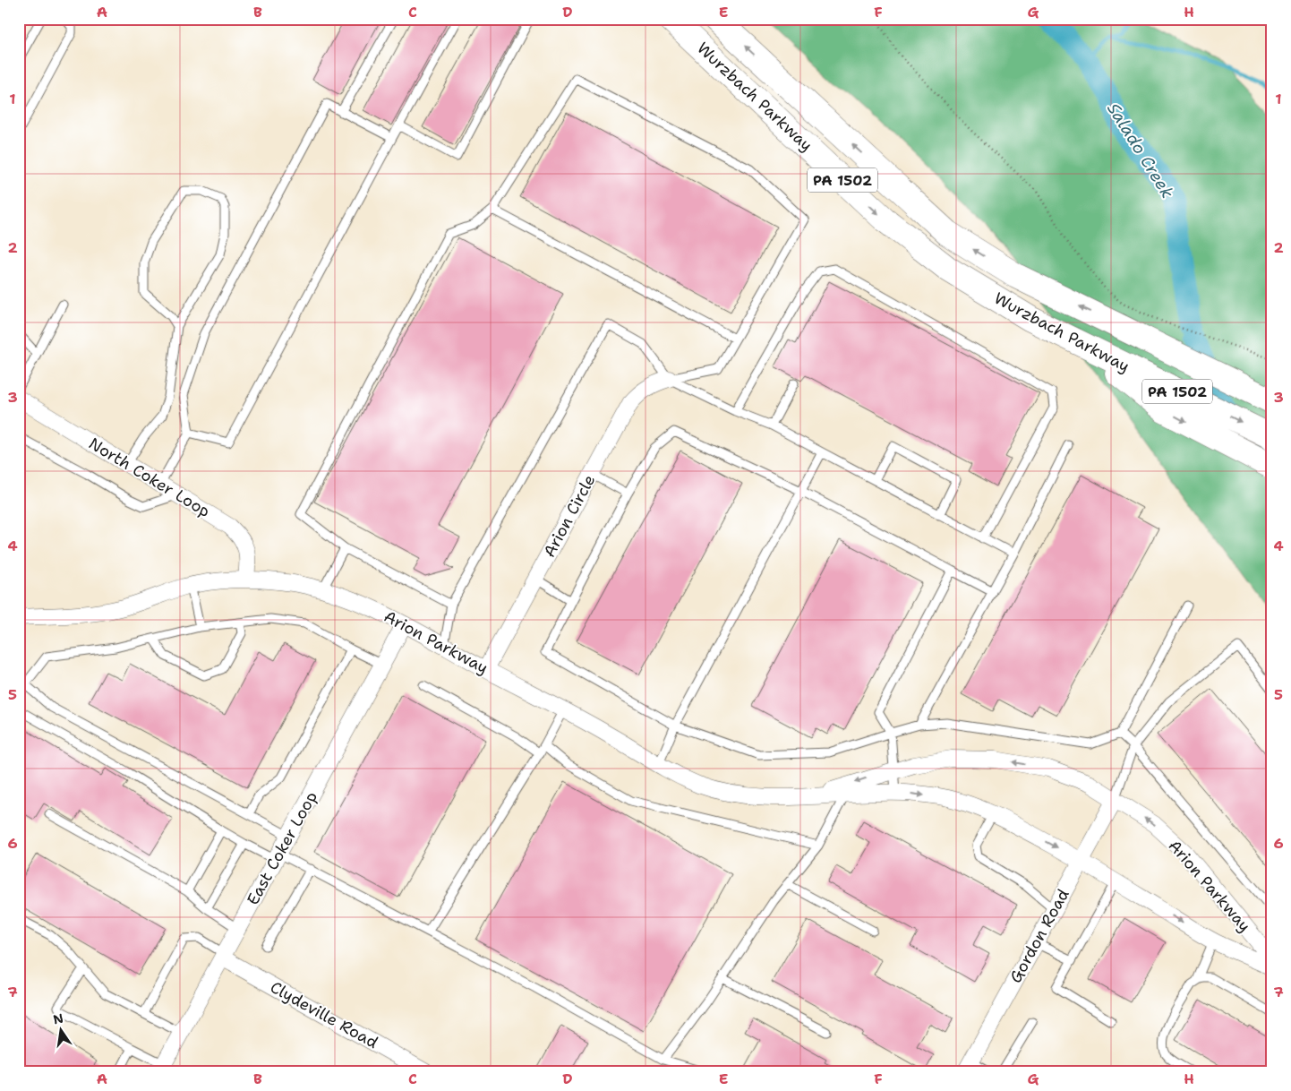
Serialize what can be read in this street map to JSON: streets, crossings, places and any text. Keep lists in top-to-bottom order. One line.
{"streets":{"highway":["Wurzbach Parkway","PA 1502"],"street":["North Coker Loop","Arion Circle","Arion Parkway","East Coker Loop","Gordon Road","Clydeville Road"]},"crossings":[["North Coker Loop","Arion Parkway"],["Arion Circle","Arion Parkway"],["Arion Parkway","East Coker Loop"],["Arion Parkway","Gordon Road"],["East Coker Loop","Clydeville Road"]],"water":["Salado Creek"],"north":"top","grid":{"columns":["A","B","C","D","E","F","G","H"],"rows":["1","2","3","4","5","6","7"]}}
